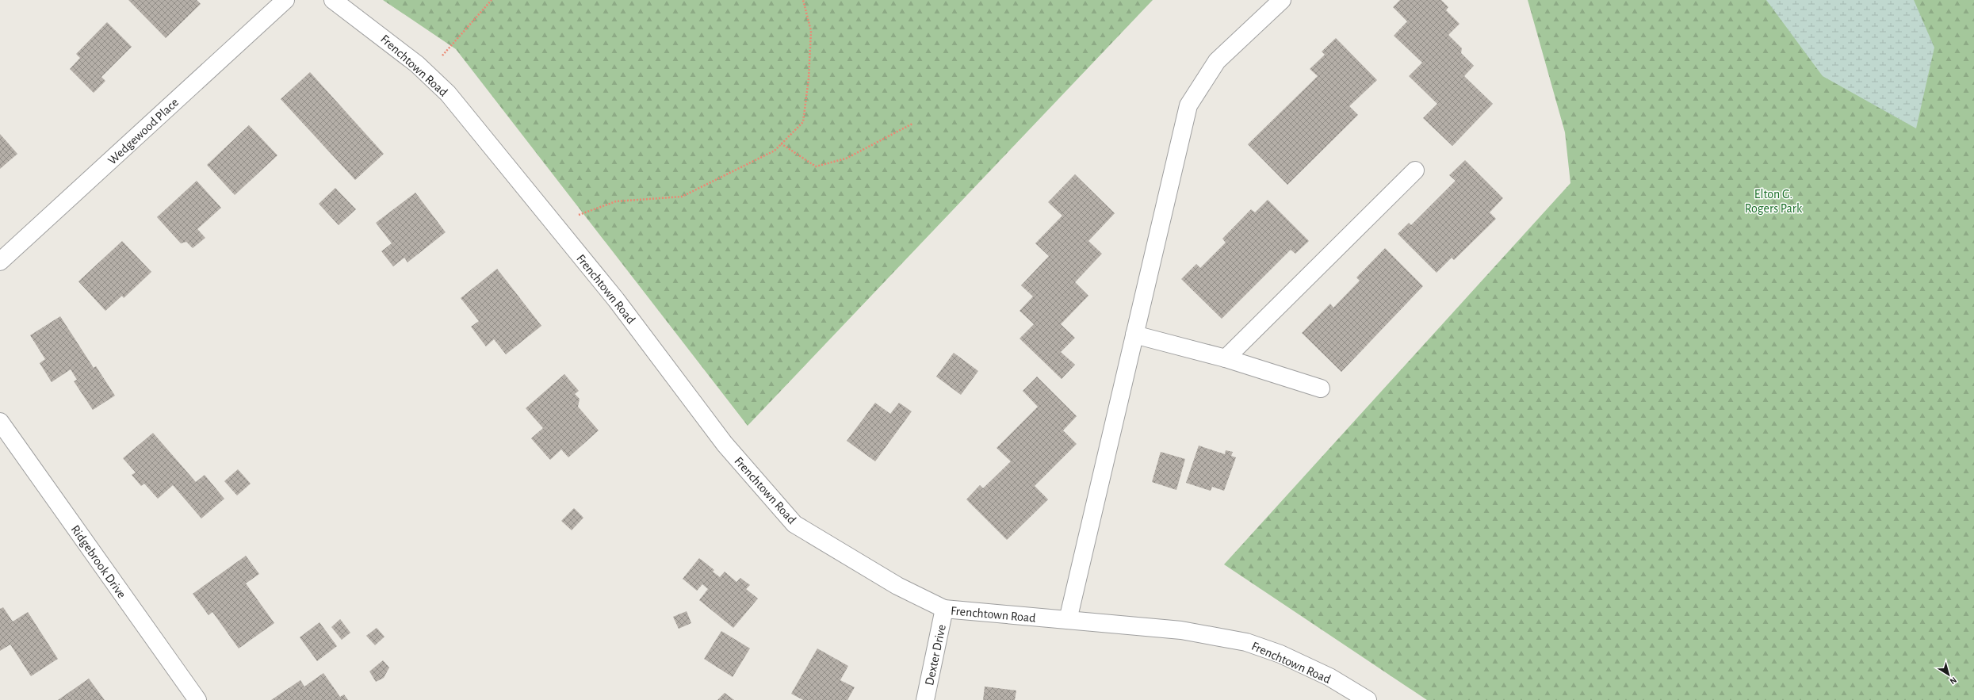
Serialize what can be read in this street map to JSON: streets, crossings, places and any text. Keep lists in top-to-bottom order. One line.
{"streets":{"street":["Frenchtown Road","Wedgewood Place","Ridgebrook Drive","Dexter Drive"]},"crossings":[["Frenchtown Road","Dexter Drive"]],"parks":["Elton G. Rogers Park"],"north":"bottom right"}
